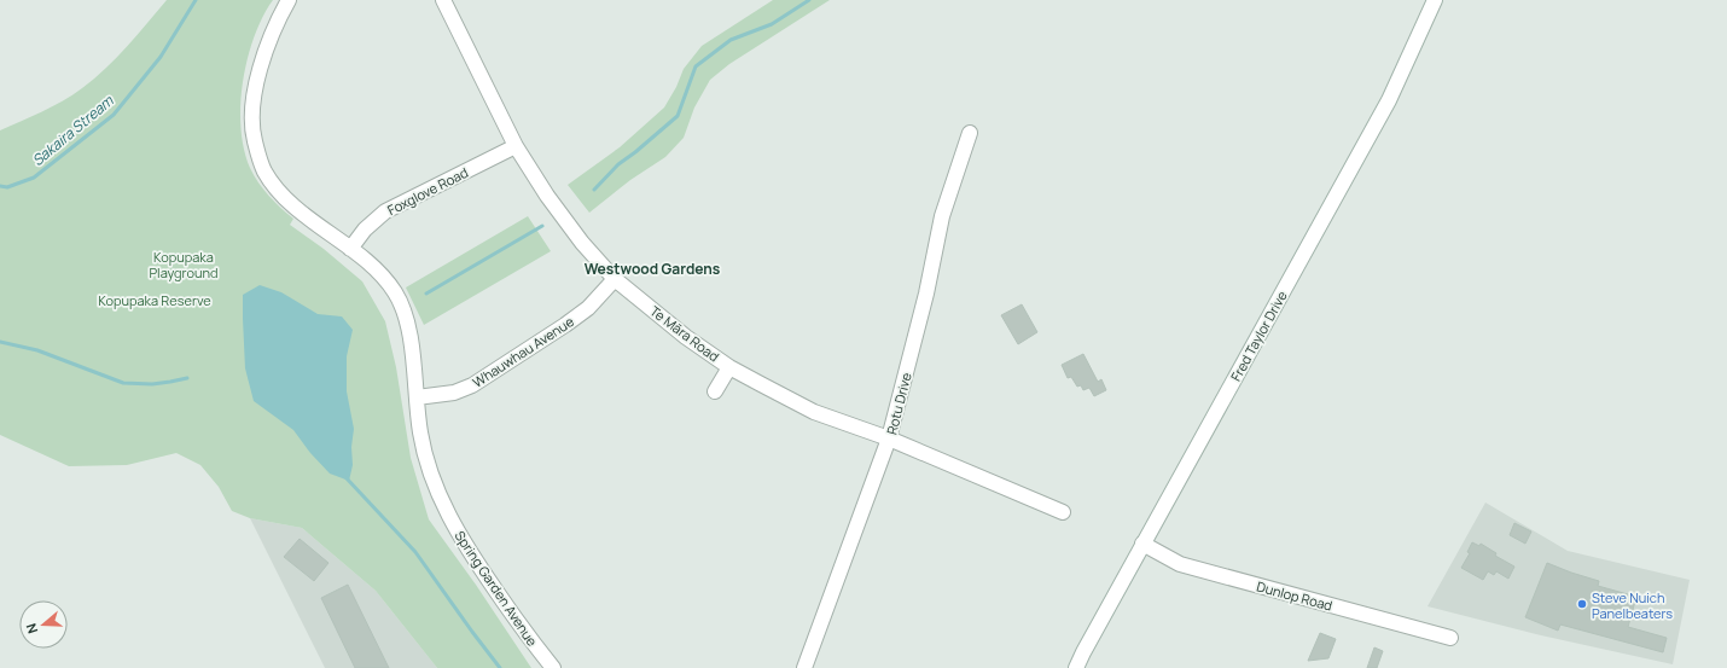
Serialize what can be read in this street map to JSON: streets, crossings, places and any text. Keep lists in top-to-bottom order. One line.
{"streets":{"street":["Foxglove Road","Te Māra Road","Fred Taylor Drive","Whauwhau Avenue","Rotu Drive","Spring Garden Avenue","Dunlop Road"]},"crossings":[["Foxglove Road","Te Māra Road"],["Foxglove Road","Spring Garden Avenue"],["Te Māra Road","Whauwhau Avenue"],["Te Māra Road","Rotu Drive"],["Fred Taylor Drive","Dunlop Road"],["Whauwhau Avenue","Spring Garden Avenue"]],"districts":["Westwood Gardens"],"water":["Sakaira Stream"],"parks":["Kopupaka Playground","Kopupaka Reserve"],"places":["Steve Nuich Panelbeaters"],"north":"left"}
